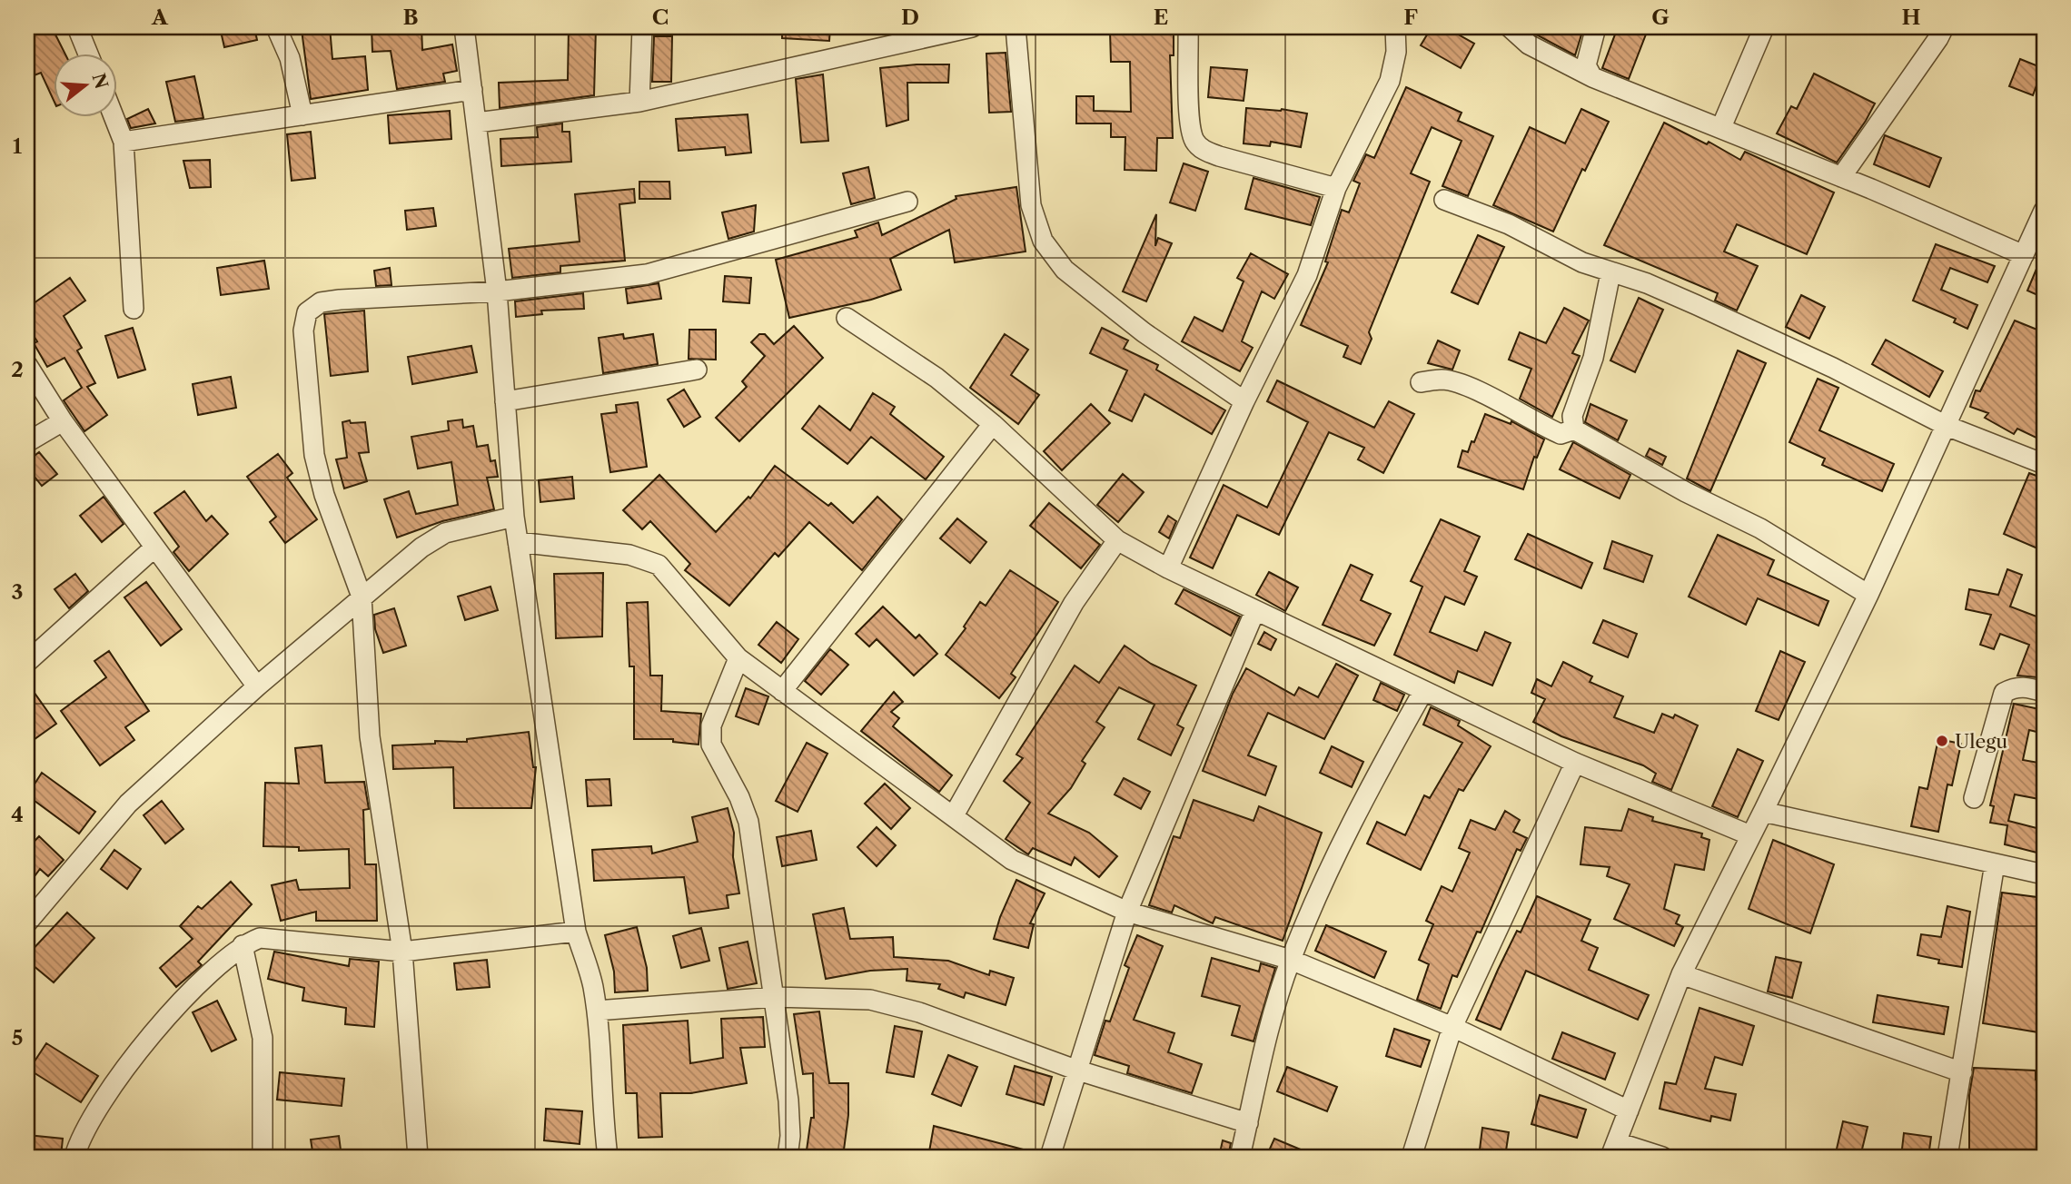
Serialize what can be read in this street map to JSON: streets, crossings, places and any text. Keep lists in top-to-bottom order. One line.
{"places":["Ulegu"],"north":"right","grid":{"columns":["A","B","C","D","E","F","G","H"],"rows":["1","2","3","4","5"]}}
